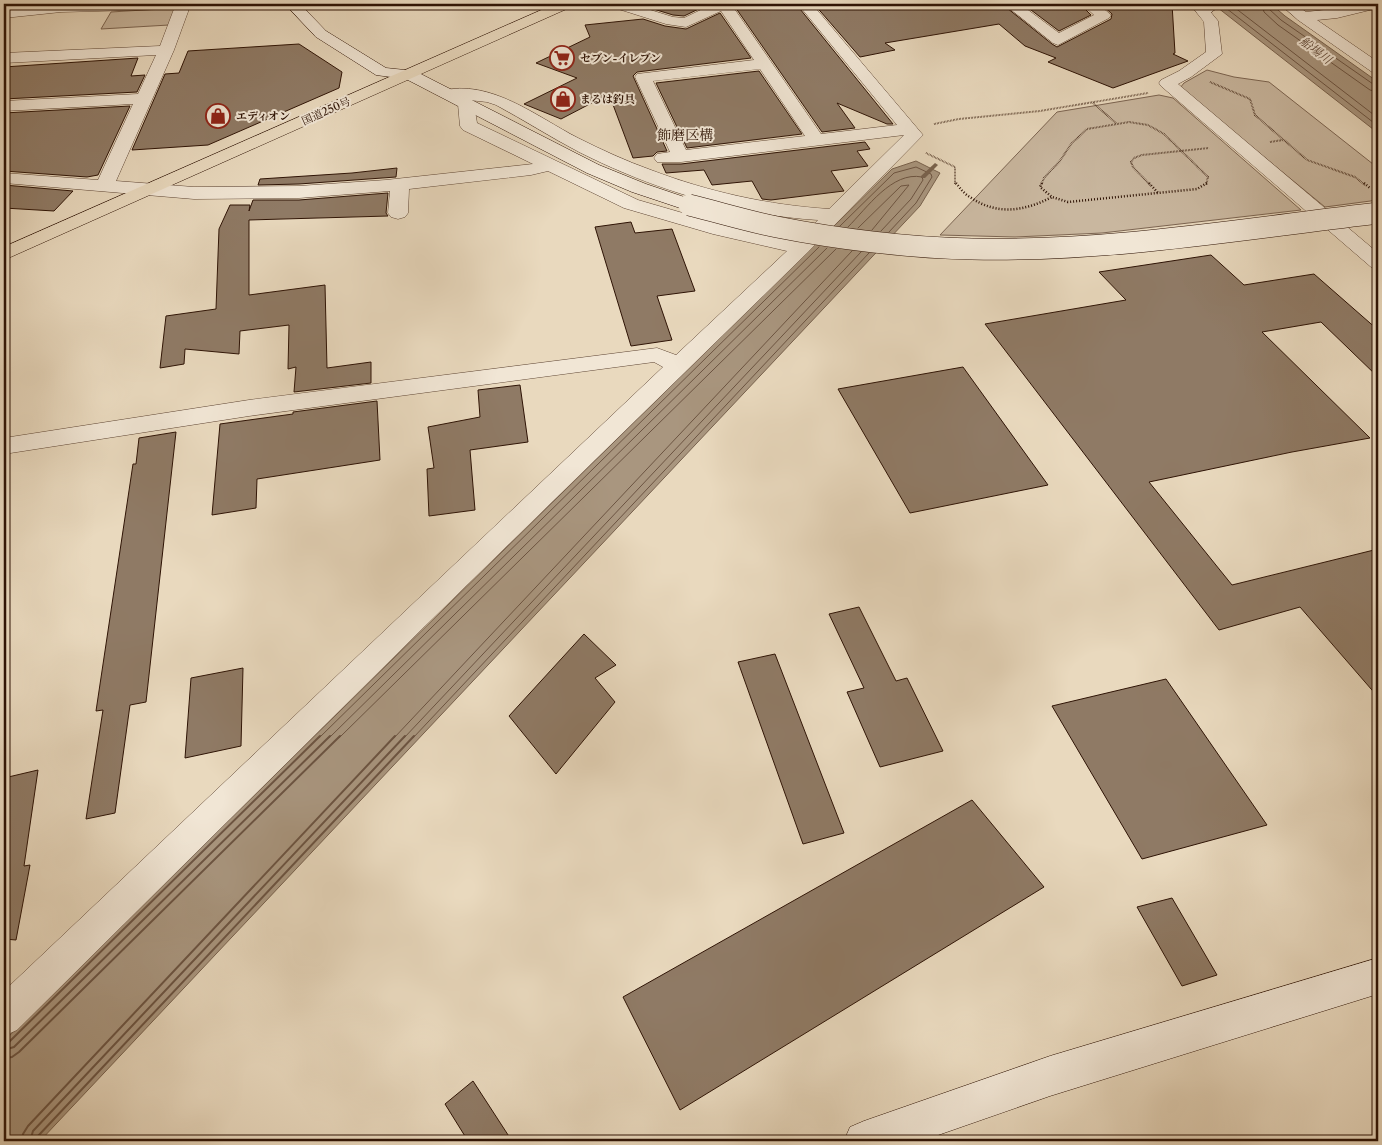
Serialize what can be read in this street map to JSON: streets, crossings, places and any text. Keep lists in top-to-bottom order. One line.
{"streets":{"highway":["国道250号"]},"districts":["飾磨区構"],"water":["船場川"],"places":{"supermarket":["セブン-イレブン"],"shop":["まるは釣具","エディオン"]}}
